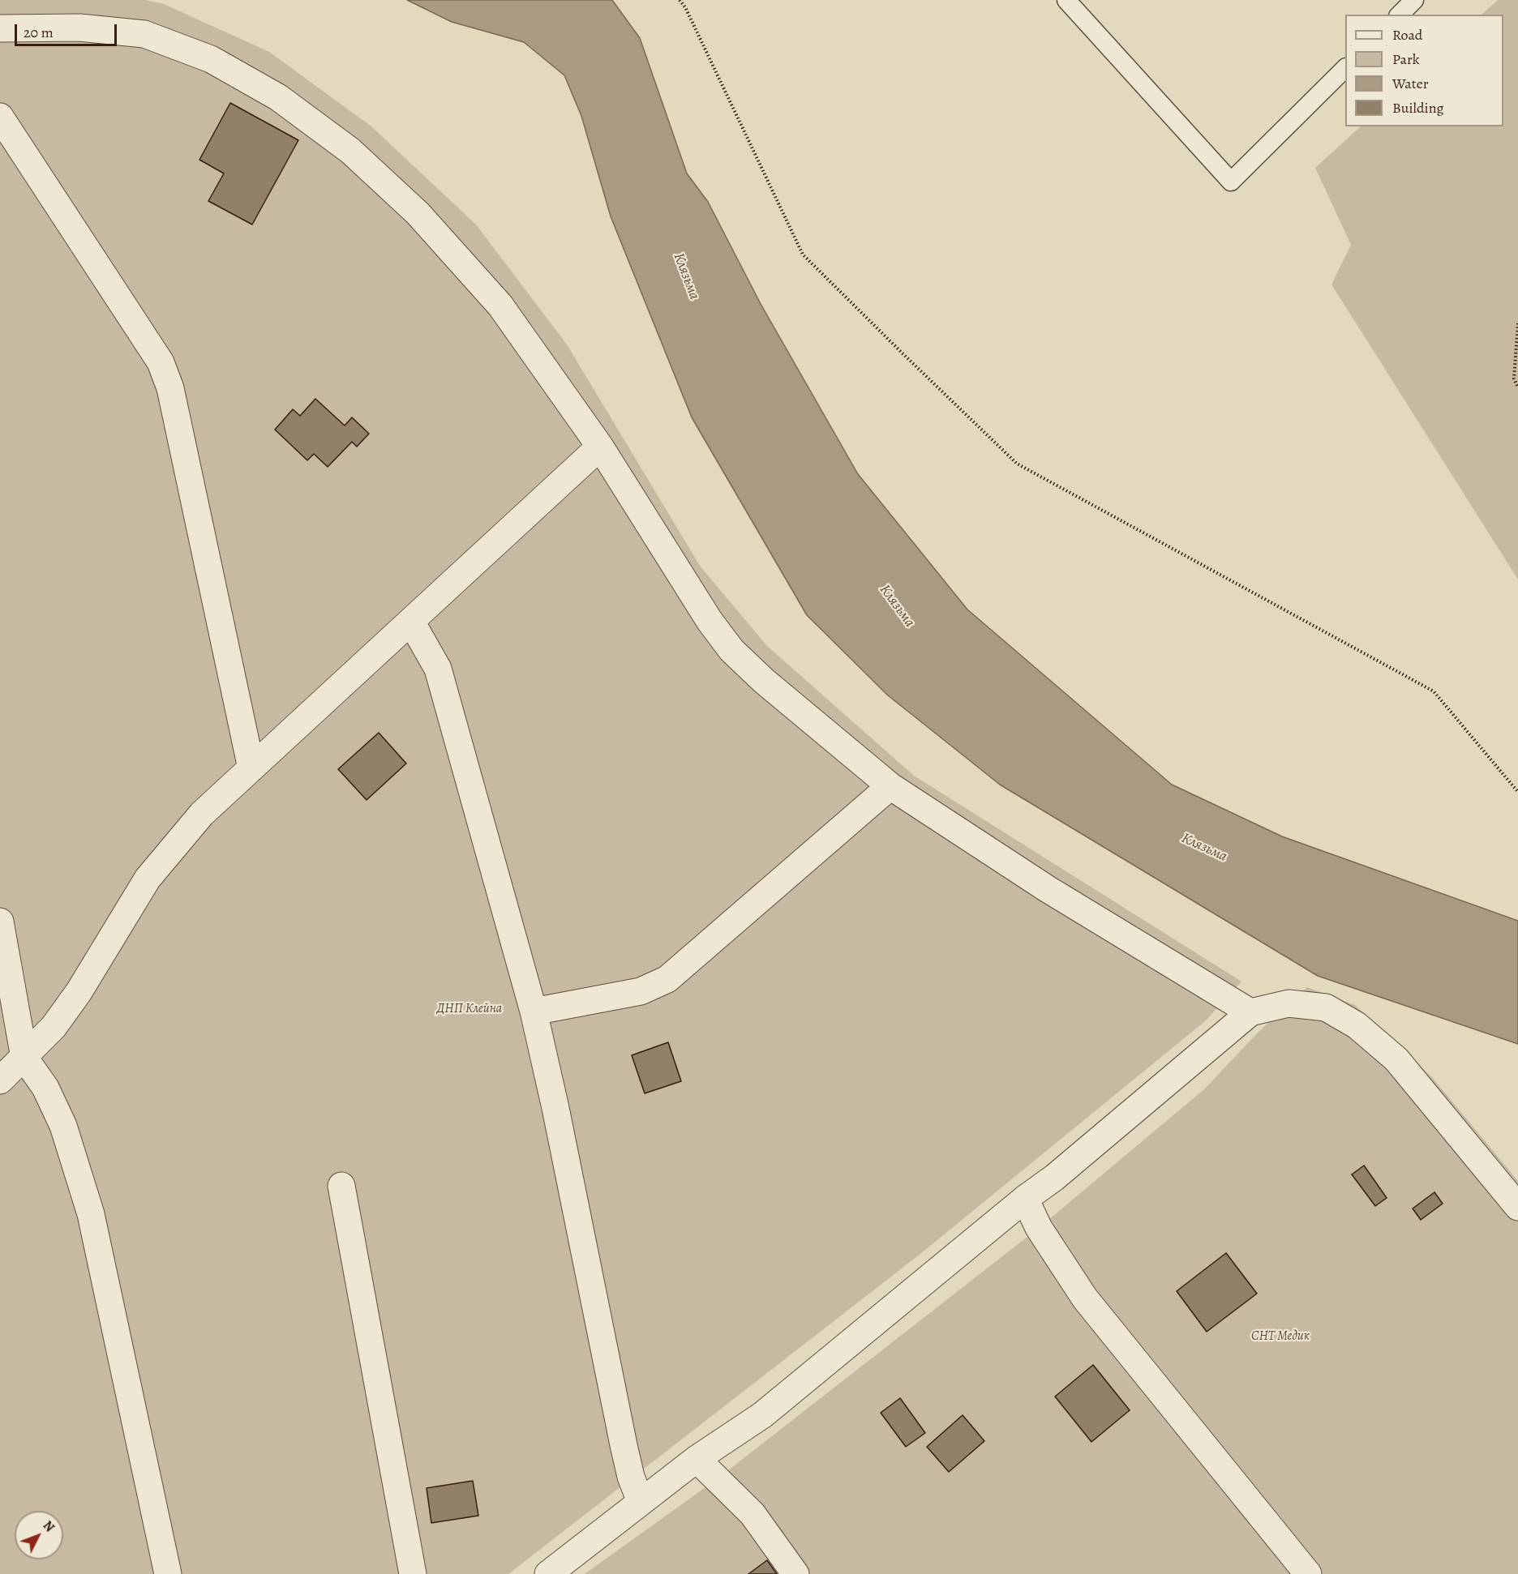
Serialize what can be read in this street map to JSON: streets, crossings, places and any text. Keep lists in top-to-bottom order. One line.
{"water":["Клязьма"],"parks":["ДНП Клейна","СНТ Медик"],"legend":["Road","Park","Water","Building"],"scale_bar":"20 m","north":"top right"}
